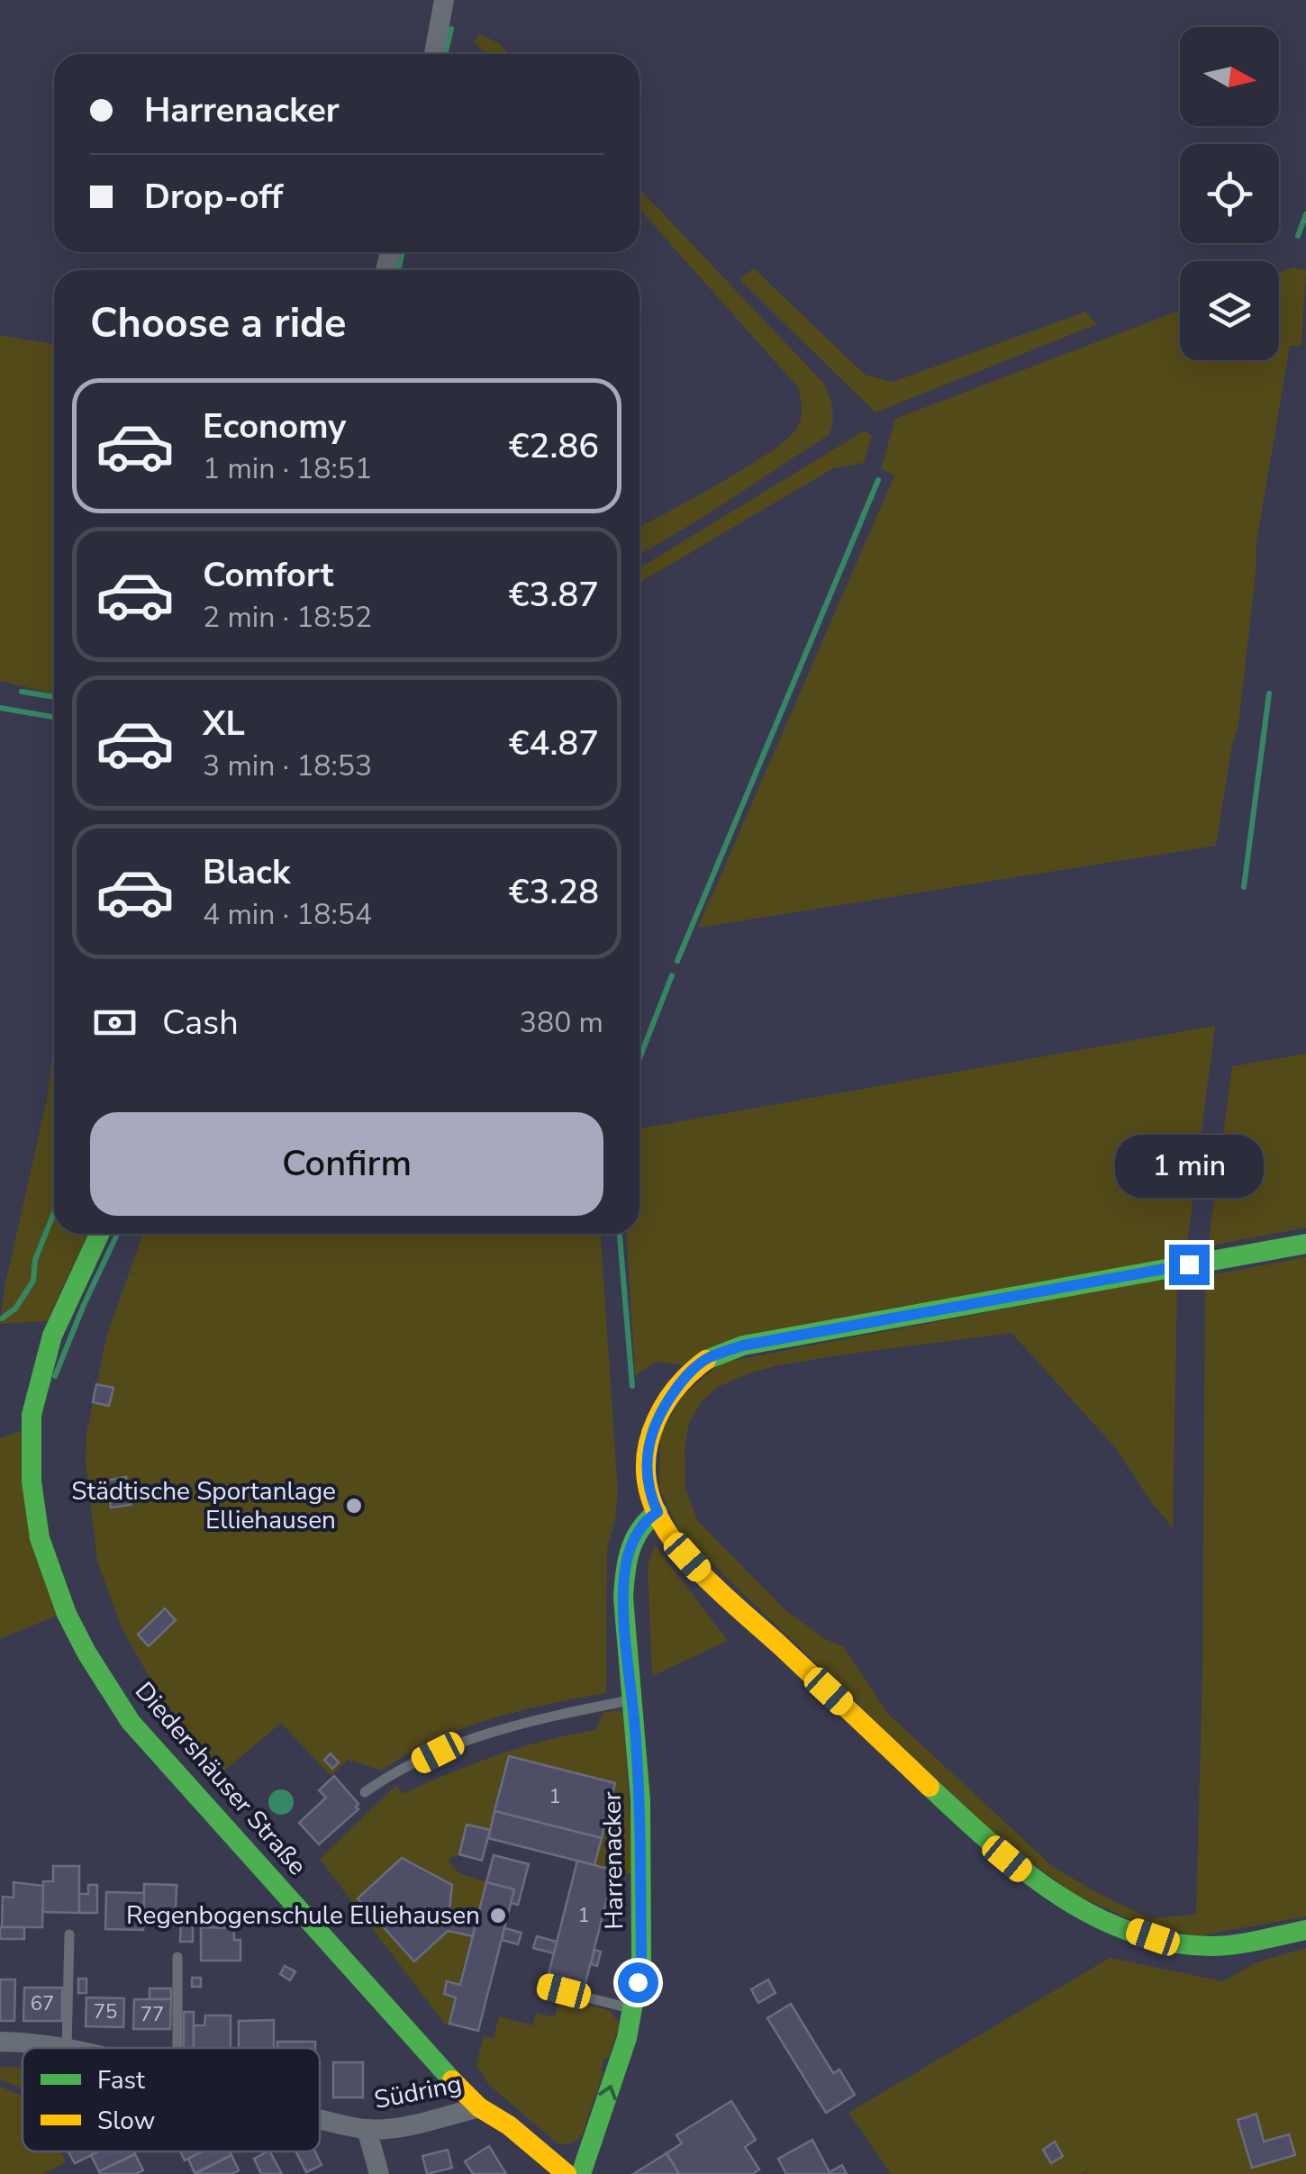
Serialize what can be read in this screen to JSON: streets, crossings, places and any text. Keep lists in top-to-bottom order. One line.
{"streets":{"street":["Diedershäuser Straße","Harrenacker","Südring"]},"crossings":[["Diedershäuser Straße","Südring"]],"places":["Städtische Sportanlage Elliehausen","Regenbogenschule Elliehausen"],"house_numbers":["1","1","67","75","77"],"legend":["Fast","Slow"],"north":"right","page":{"banner":["Harrenacker","Drop-off"],"heading":"Choose a ride","list":[{"name":"Economy","note":"1 min · 18:51","value":"€2.86"},{"name":"Comfort","note":"2 min · 18:52","value":"€3.87"},{"name":"XL","note":"3 min · 18:53","value":"€4.87"},{"name":"Black","note":"4 min · 18:54","value":"€3.28"}],"pay":["Cash","380 m"],"buttons":"Confirm","bubble":"1 min"}}
